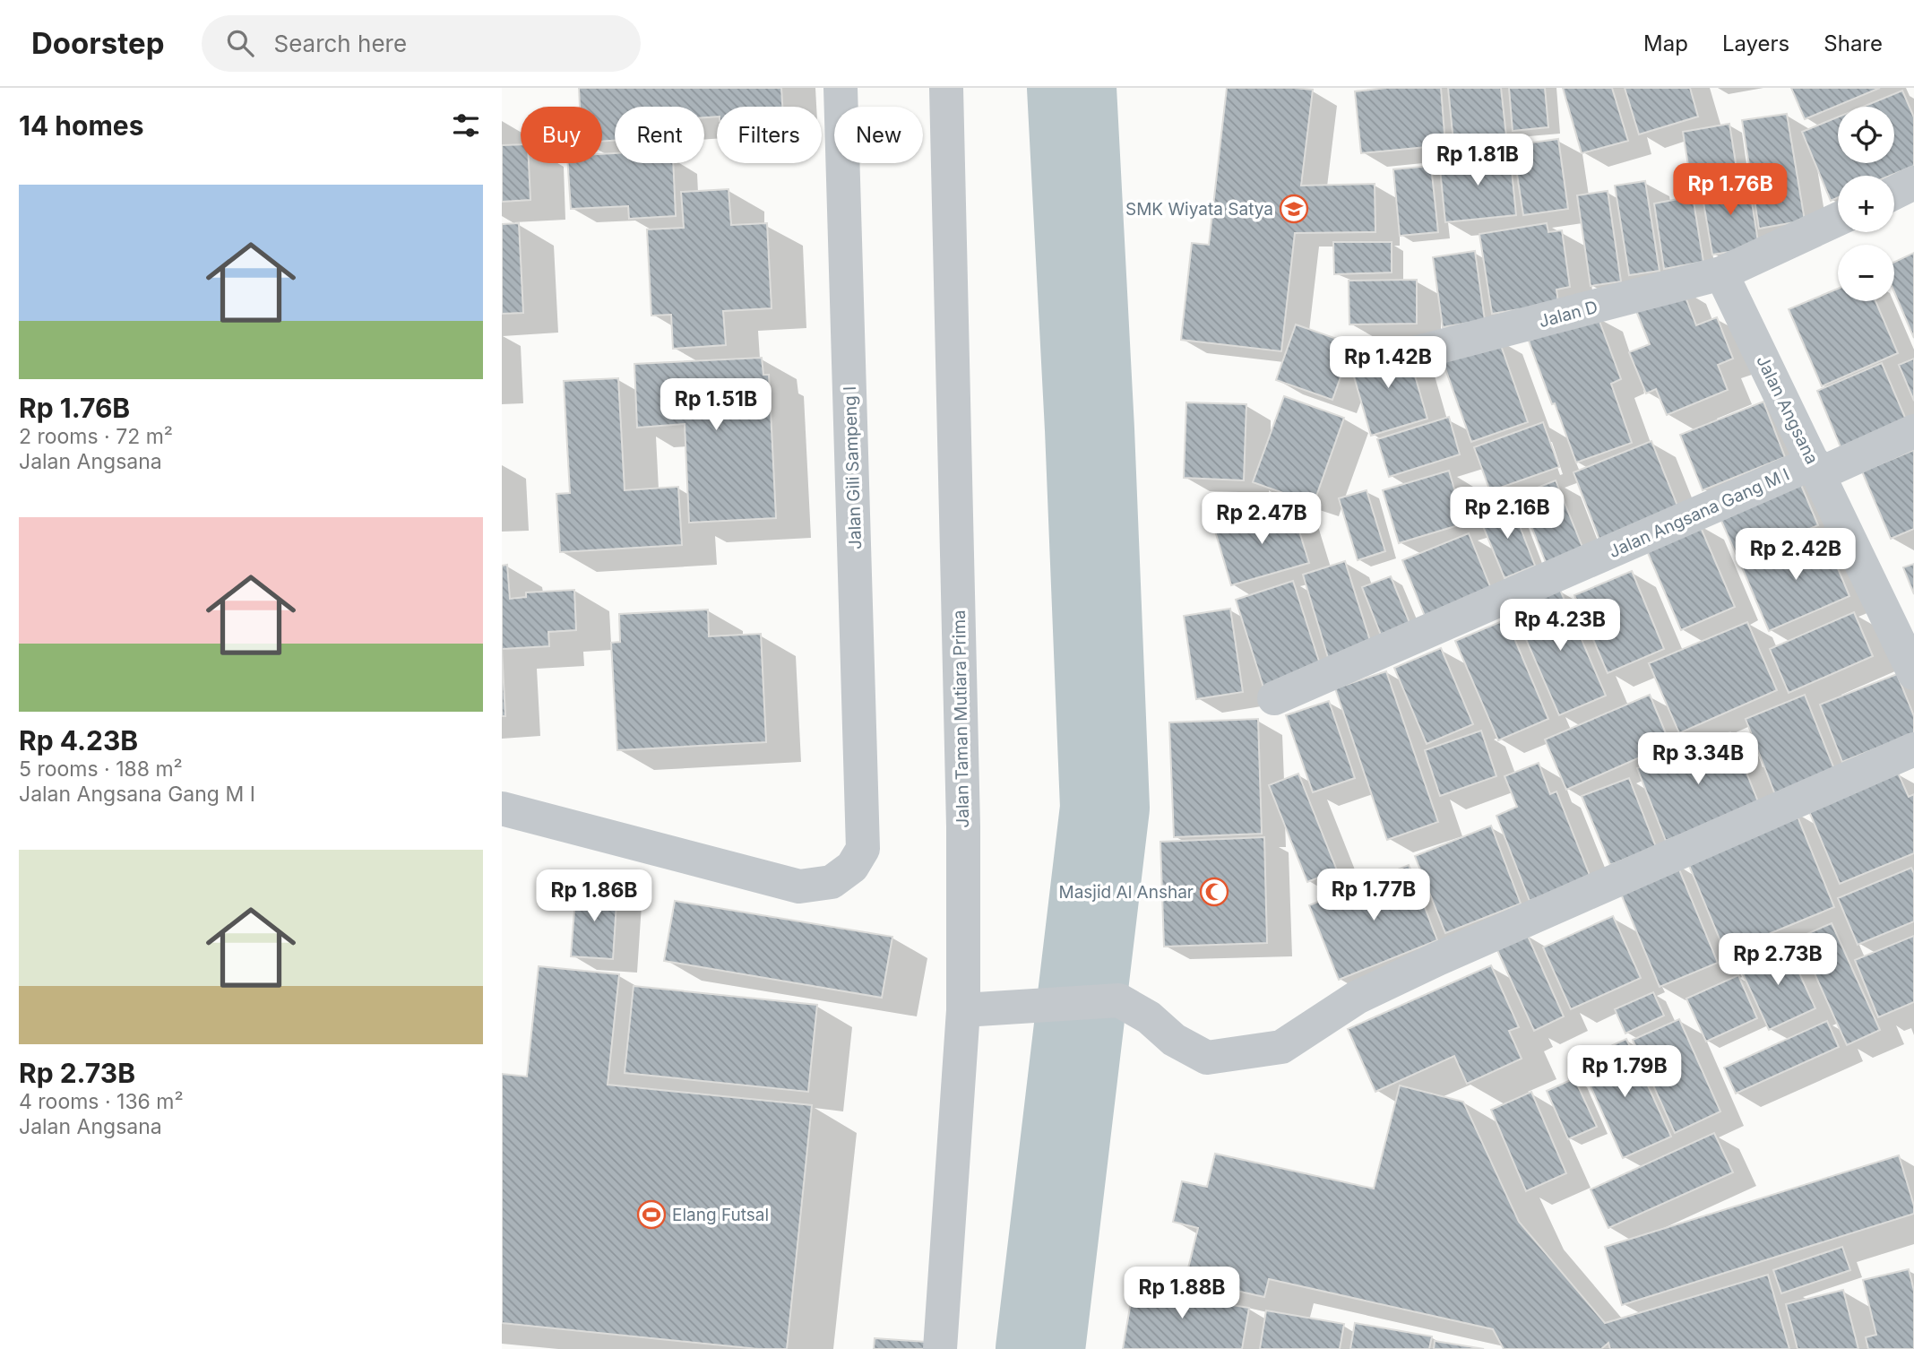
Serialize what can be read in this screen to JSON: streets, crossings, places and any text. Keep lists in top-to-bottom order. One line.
{"streets":{"street":["Jalan D","Jalan Angsana","Jalan Gili Sampeng I","Jalan Angsana Gang M I","Jalan Taman Mutiara Prima"]},"crossings":[["Jalan D","Jalan Angsana"],["Jalan Angsana","Jalan Angsana Gang M I"]],"places":{"school or university":["SMK Wiyata Satya"],"mosque":["Masjid Al Anshar"],"sports":["Elang Futsal"]},"page":{"header":"Doorstep","search":"Search here","nav":["Map","Layers","Share"],"heading":"14 homes","map_buttons":["+","−"],"chip":["Buy","Rent","Filters","New"],"price":["Rp 1.81B","Rp 1.76B","Rp 1.42B","Rp 1.51B","Rp 2.16B","Rp 2.47B","Rp 2.42B","Rp 4.23B","Rp 3.34B","Rp 1.77B","Rp 1.86B","Rp 2.73B","Rp 1.79B","Rp 1.88B"],"list":[{"name":"Rp 1.76B","note":"2 rooms · 72 m² · Jalan Angsana"},{"name":"Rp 4.23B","note":"5 rooms · 188 m² · Jalan Angsana Gang M I"},{"name":"Rp 2.73B","note":"4 rooms · 136 m² · Jalan Angsana"}]}}
